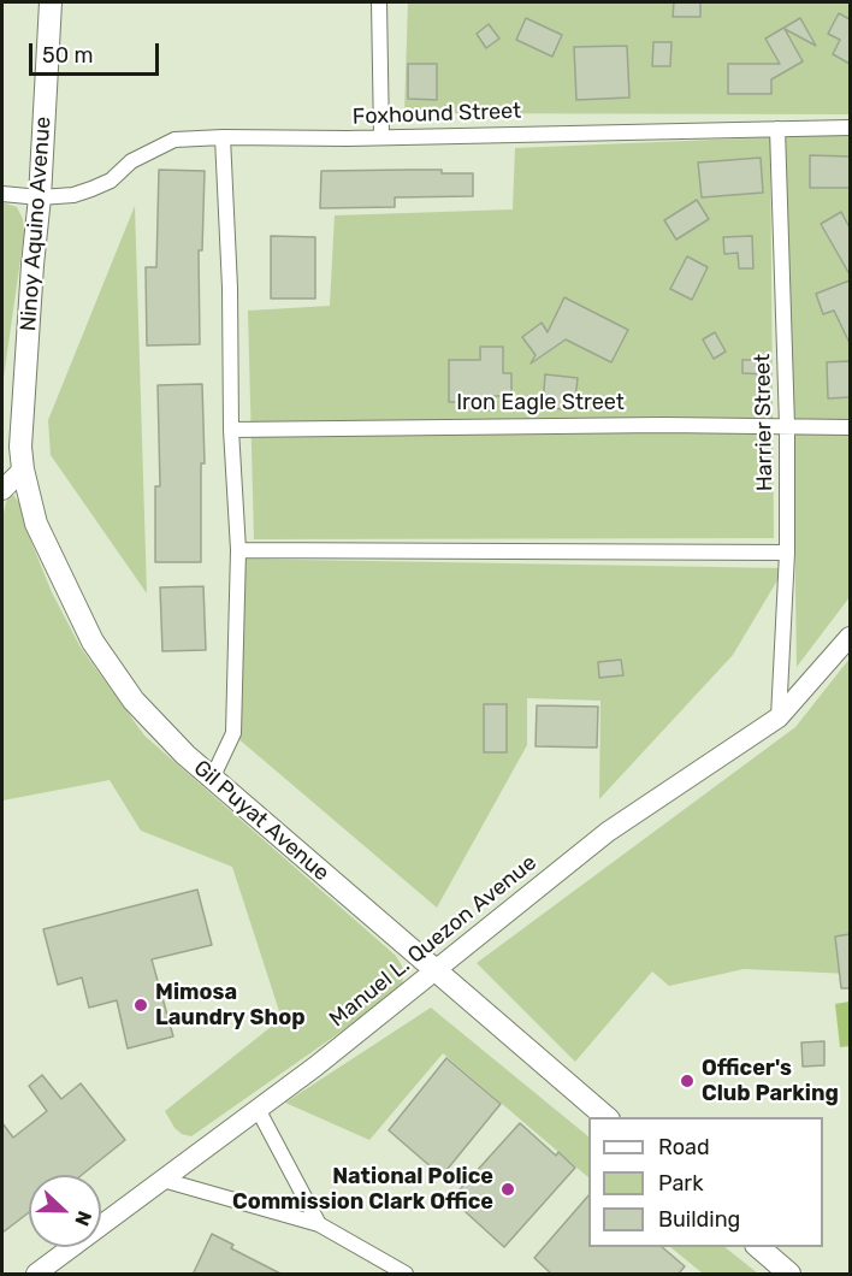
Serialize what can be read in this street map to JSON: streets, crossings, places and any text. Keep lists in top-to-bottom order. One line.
{"streets":{"main road":["Ninoy Aquino Avenue","Gil Puyat Avenue"],"street":["Foxhound Street","Iron Eagle Street","Harrier Street","Manuel L. Quezon Avenue"]},"crossings":[["Foxhound Street","Ninoy Aquino Avenue"],["Foxhound Street","Harrier Street"],["Ninoy Aquino Avenue","Gil Puyat Avenue"],["Iron Eagle Street","Harrier Street"],["Harrier Street","Manuel L. Quezon Avenue"],["Gil Puyat Avenue","Manuel L. Quezon Avenue"]],"places":["Mimosa Laundry Shop","Officer's Club Parking","National Police Commission Clark Office"],"legend":["Road","Park","Building"],"scale_bar":"50 m","north":"right"}
